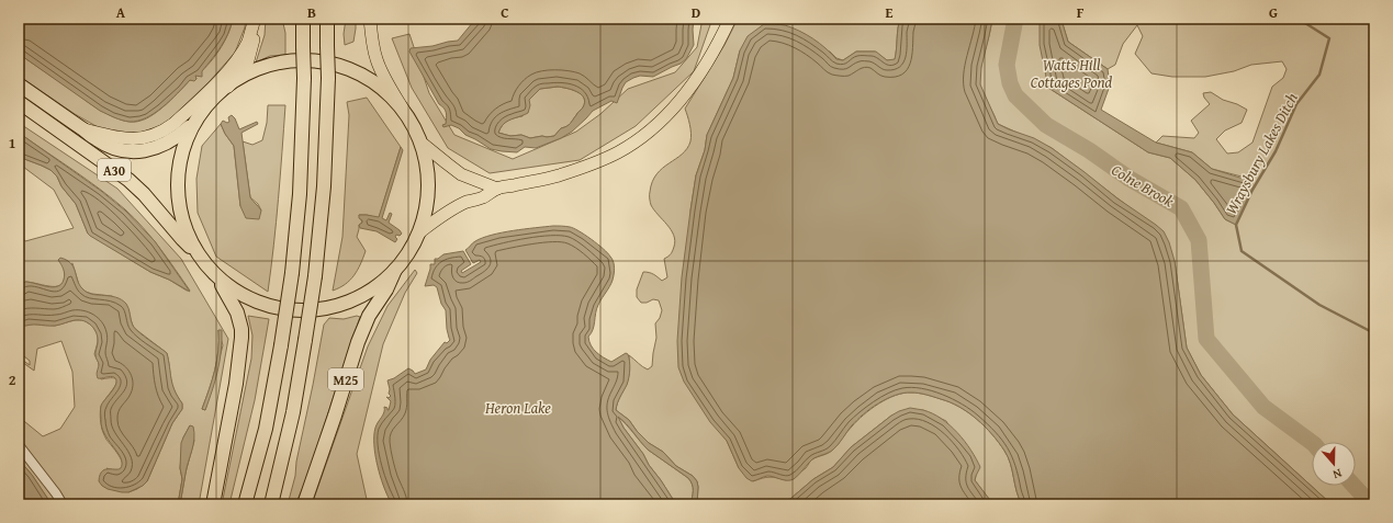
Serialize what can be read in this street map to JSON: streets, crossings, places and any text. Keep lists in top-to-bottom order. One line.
{"streets":{"highway":["A30","M25"]},"water":["Watts Hill Cottages Pond","Wraysbury Lakes Ditch","Colne Brook","Heron Lake"],"north":"bottom","grid":{"columns":["A","B","C","D","E","F","G"],"rows":["1","2"]}}
